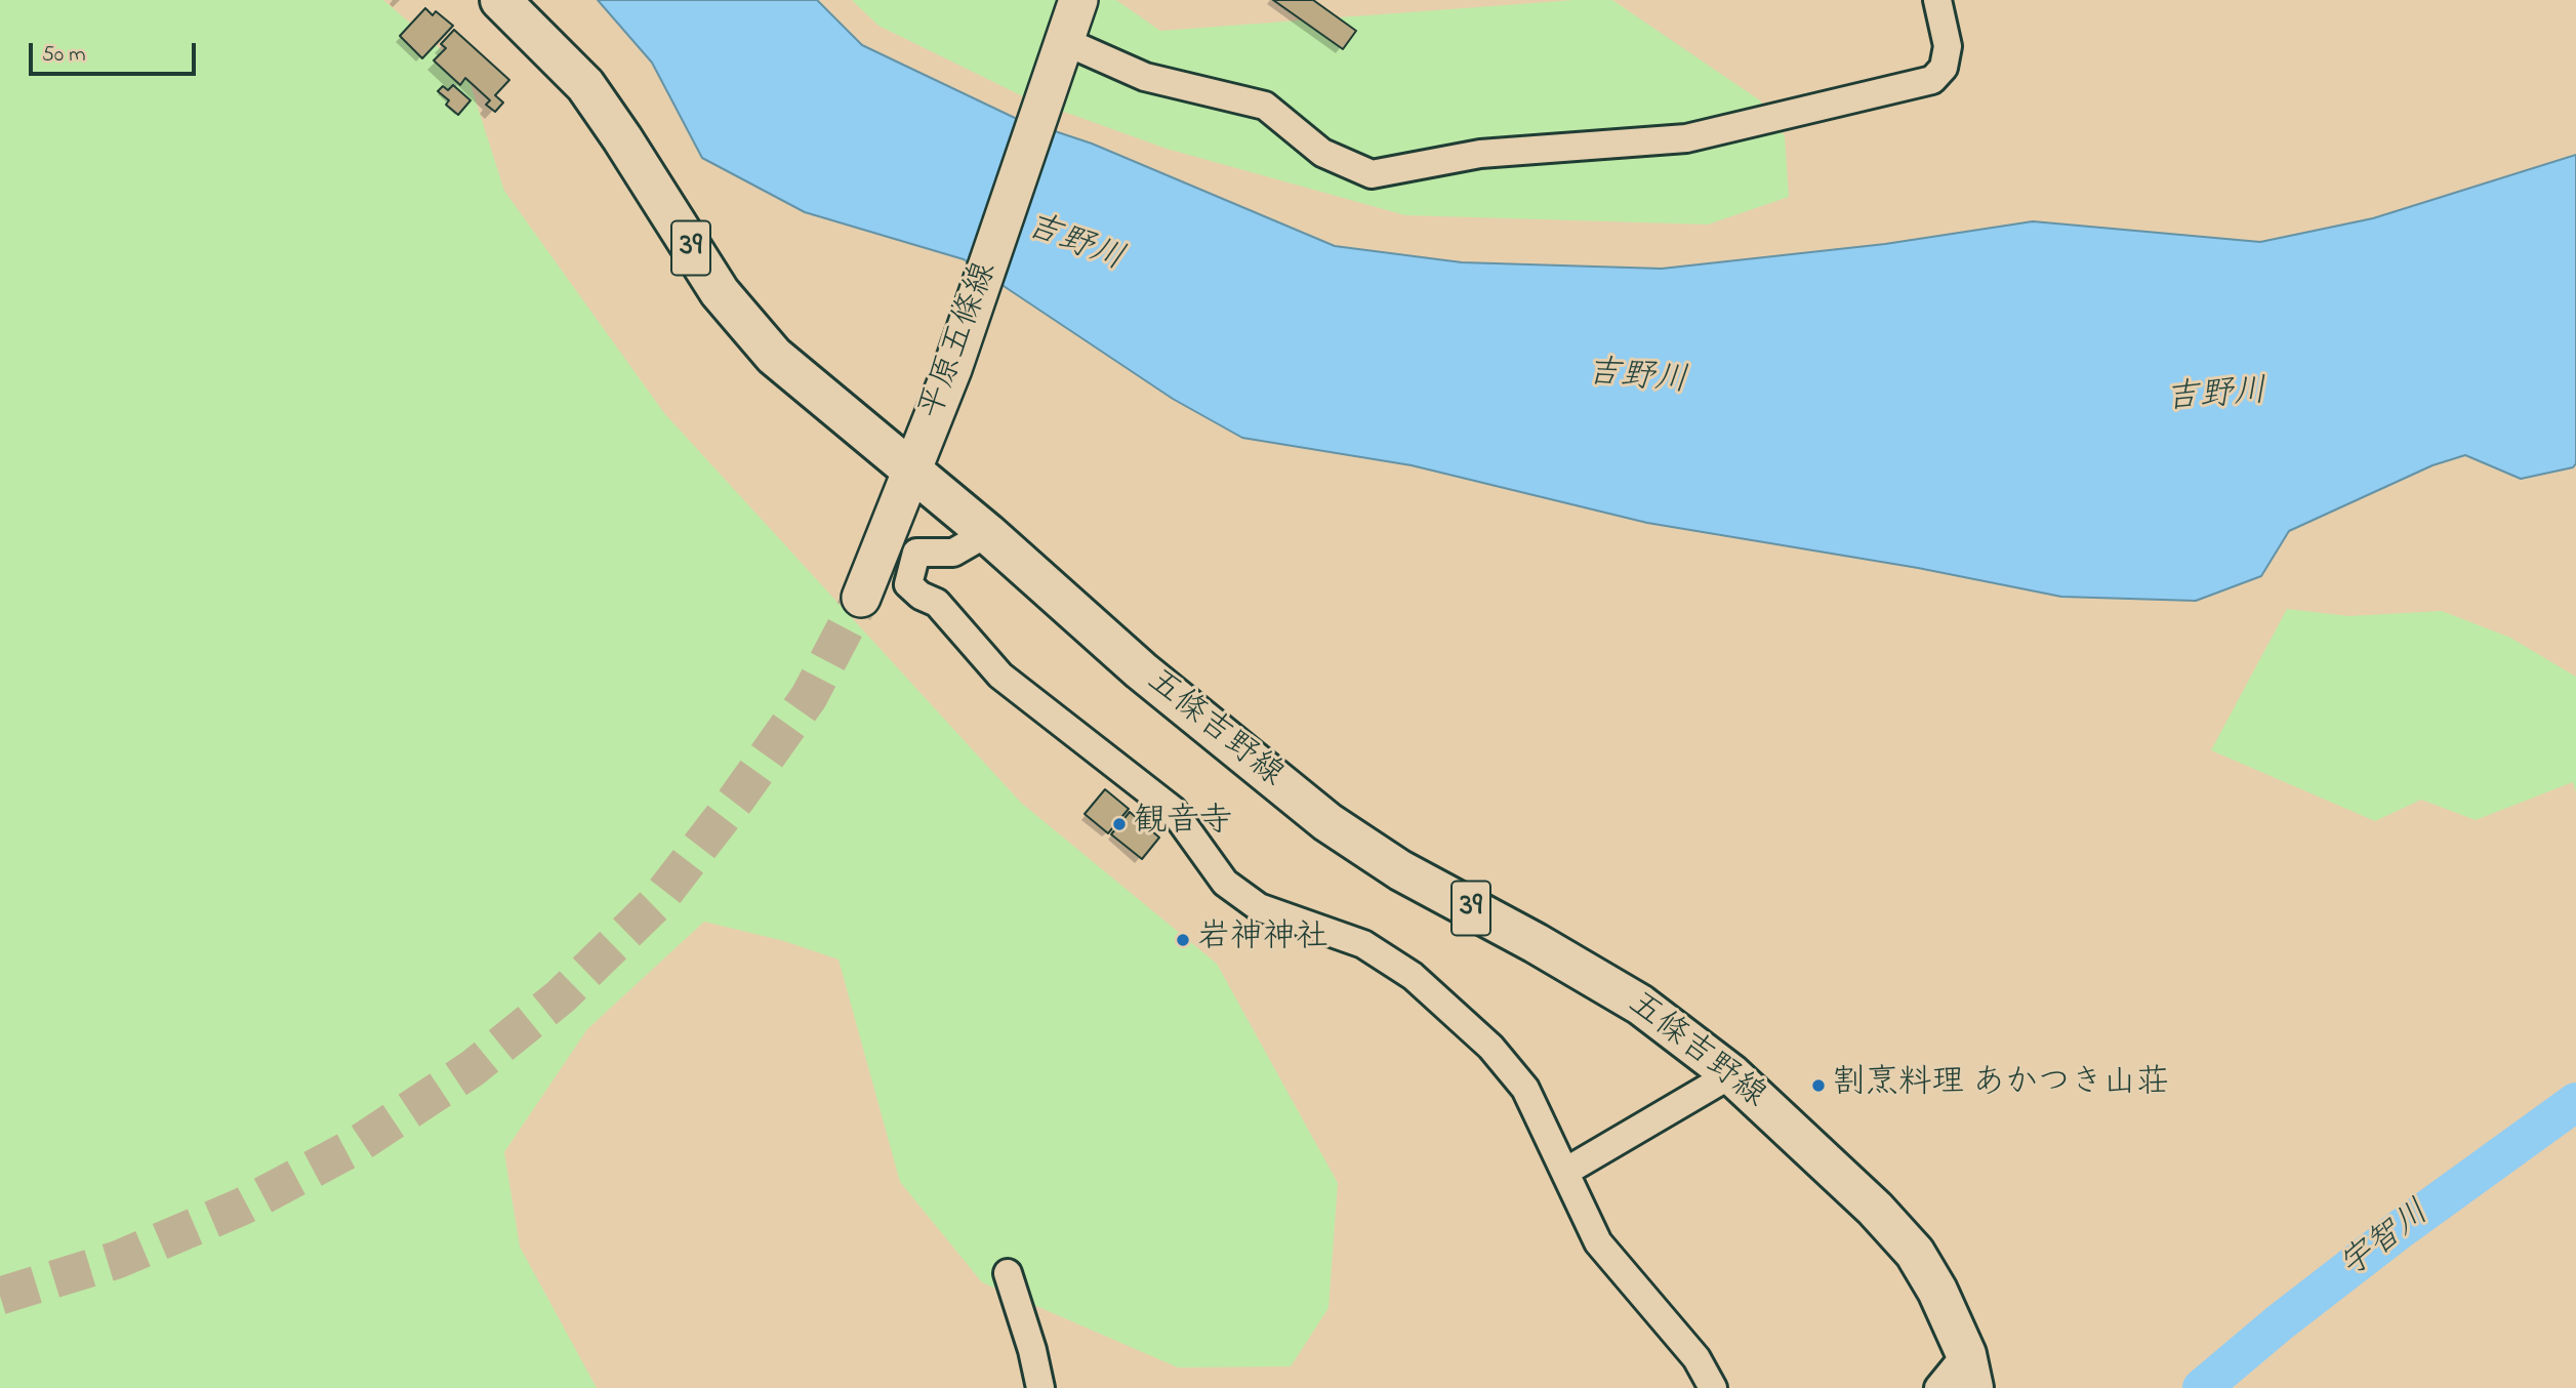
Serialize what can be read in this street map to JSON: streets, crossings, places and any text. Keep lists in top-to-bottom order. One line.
{"streets":{"main road":["39","平原五條線","五條吉野線"]},"crossings":[["平原五條線","五條吉野線"]],"water":["吉野川","宇智川"],"places":["観音寺","岩神神社","割烹料理 あかつき山荘"],"scale_bar":"50 m"}
